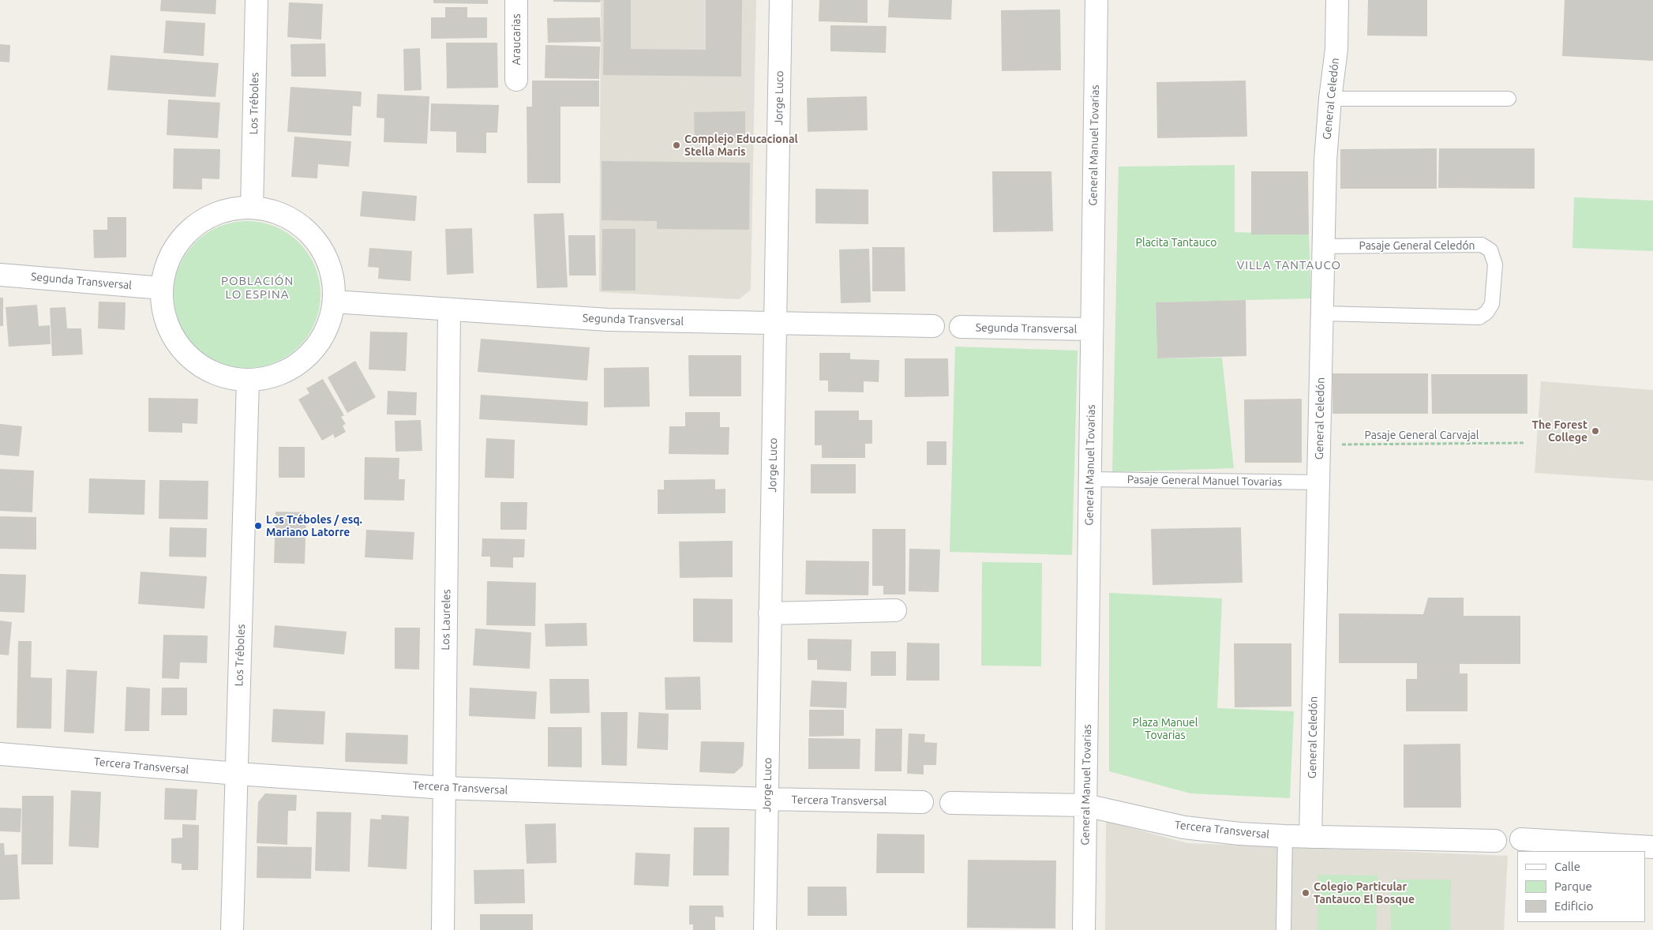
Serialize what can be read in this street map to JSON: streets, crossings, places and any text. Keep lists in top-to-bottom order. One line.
{"streets":{"street":["Araucarias","Jorge Luco","General Celedón","Los Tréboles","General Manuel Tovarias","Segunda Transversal","Los Laureles","Tercera Transversal"],"lane":["Pasaje General Celedón","Pasaje General Manuel Tovarias"],"path":["Pasaje General Carvajal"]},"crossings":[["Jorge Luco","Segunda Transversal"],["Jorge Luco","Tercera Transversal"],["General Celedón","Pasaje General Celedón"],["General Celedón","Pasaje General Carvajal"],["General Celedón","Pasaje General Manuel Tovarias"],["General Celedón","Tercera Transversal"],["Los Tréboles","Tercera Transversal"],["General Manuel Tovarias","Segunda Transversal"],["General Manuel Tovarias","Pasaje General Manuel Tovarias"],["General Manuel Tovarias","Tercera Transversal"],["Segunda Transversal","Los Laureles"],["Los Laureles","Tercera Transversal"]],"districts":["VILLA TANTAUCO","POBLACIÓN LO ESPINA"],"parks":["Placita Tantauco","Plaza Manuel Tovarias"],"places":["Complejo Educacional Stella Maris","The Forest College","Los Tréboles / esq. Mariano Latorre","Colegio Particular Tantauco El Bosque"],"legend":["Calle","Parque","Edificio"]}
